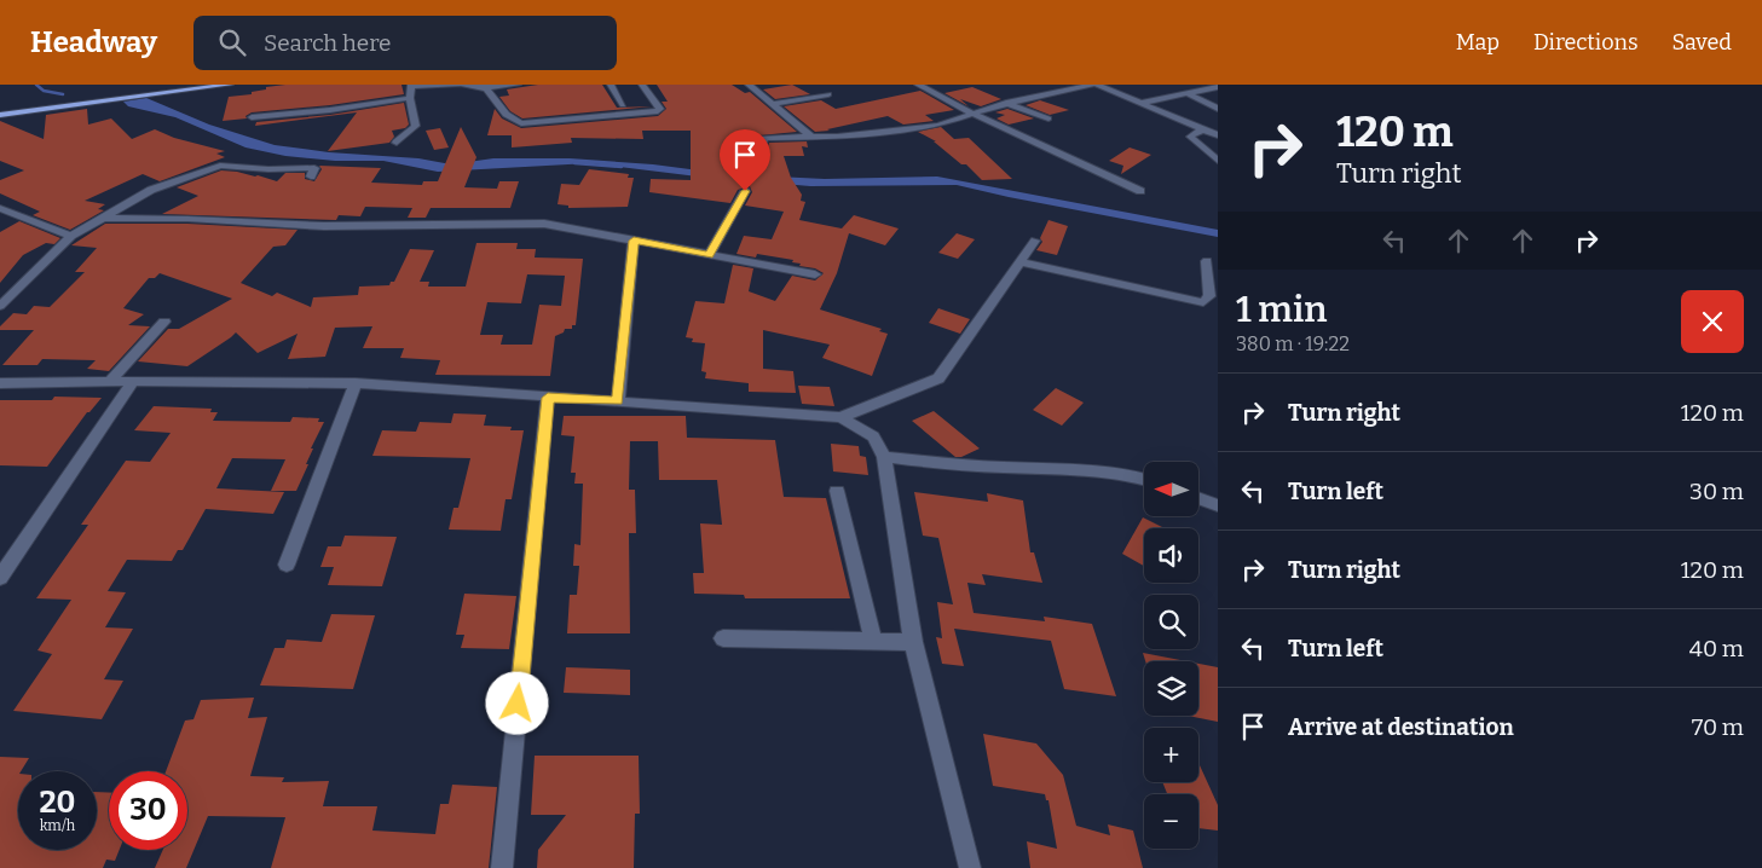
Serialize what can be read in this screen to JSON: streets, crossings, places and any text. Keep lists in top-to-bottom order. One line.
{"north":"left","page":{"header":"Headway","search":"Search here","nav":["Map","Directions","Saved"],"turn":["120 m","Turn right"],"heading":["1 min","380 m · 19:22"],"list":[{"name":"Turn right","value":"120 m"},{"name":"Turn left","value":"30 m"},{"name":"Turn right","value":"120 m"},{"name":"Turn left","value":"40 m"},{"name":"Arrive at destination","value":"70 m"}],"map_buttons":["+","−"],"speed":"20 km/h","limit":"30"}}
